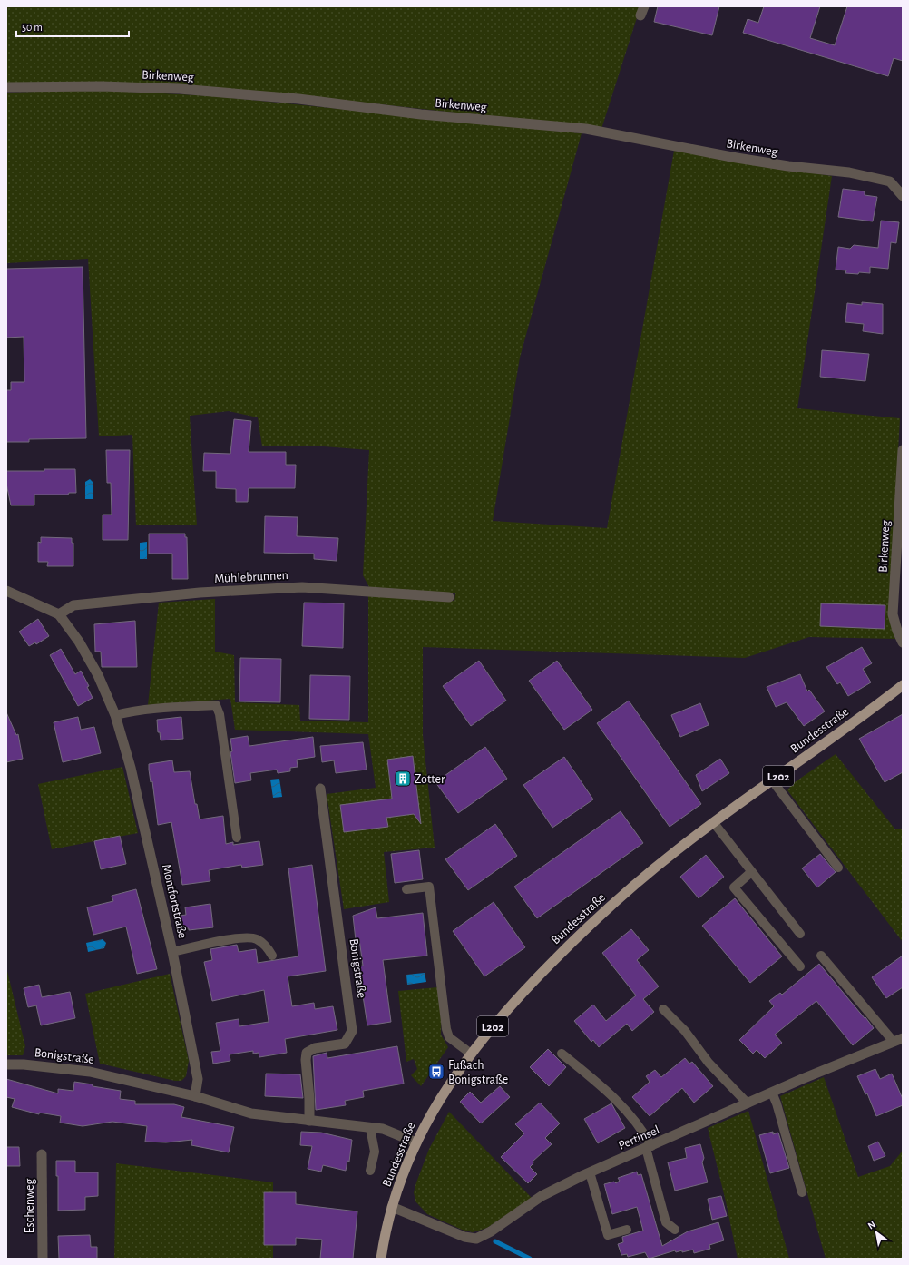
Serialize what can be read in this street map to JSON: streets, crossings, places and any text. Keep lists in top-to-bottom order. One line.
{"streets":{"main road":["Bundesstraße","L202"],"street":["Birkenweg","Mühlebrunnen","Montfortstraße","Bonigstraße","Pertinsel","Eschenweg"]},"crossings":[["Mühlebrunnen","Montfortstraße"],["Bundesstraße","Bonigstraße"],["Bundesstraße","Pertinsel"],["Montfortstraße","Bonigstraße"]],"places":{"building":["Zotter"],"bus stop":["Fußach Bonigstraße"]},"scale_bar":"50 m","north":"top left"}
